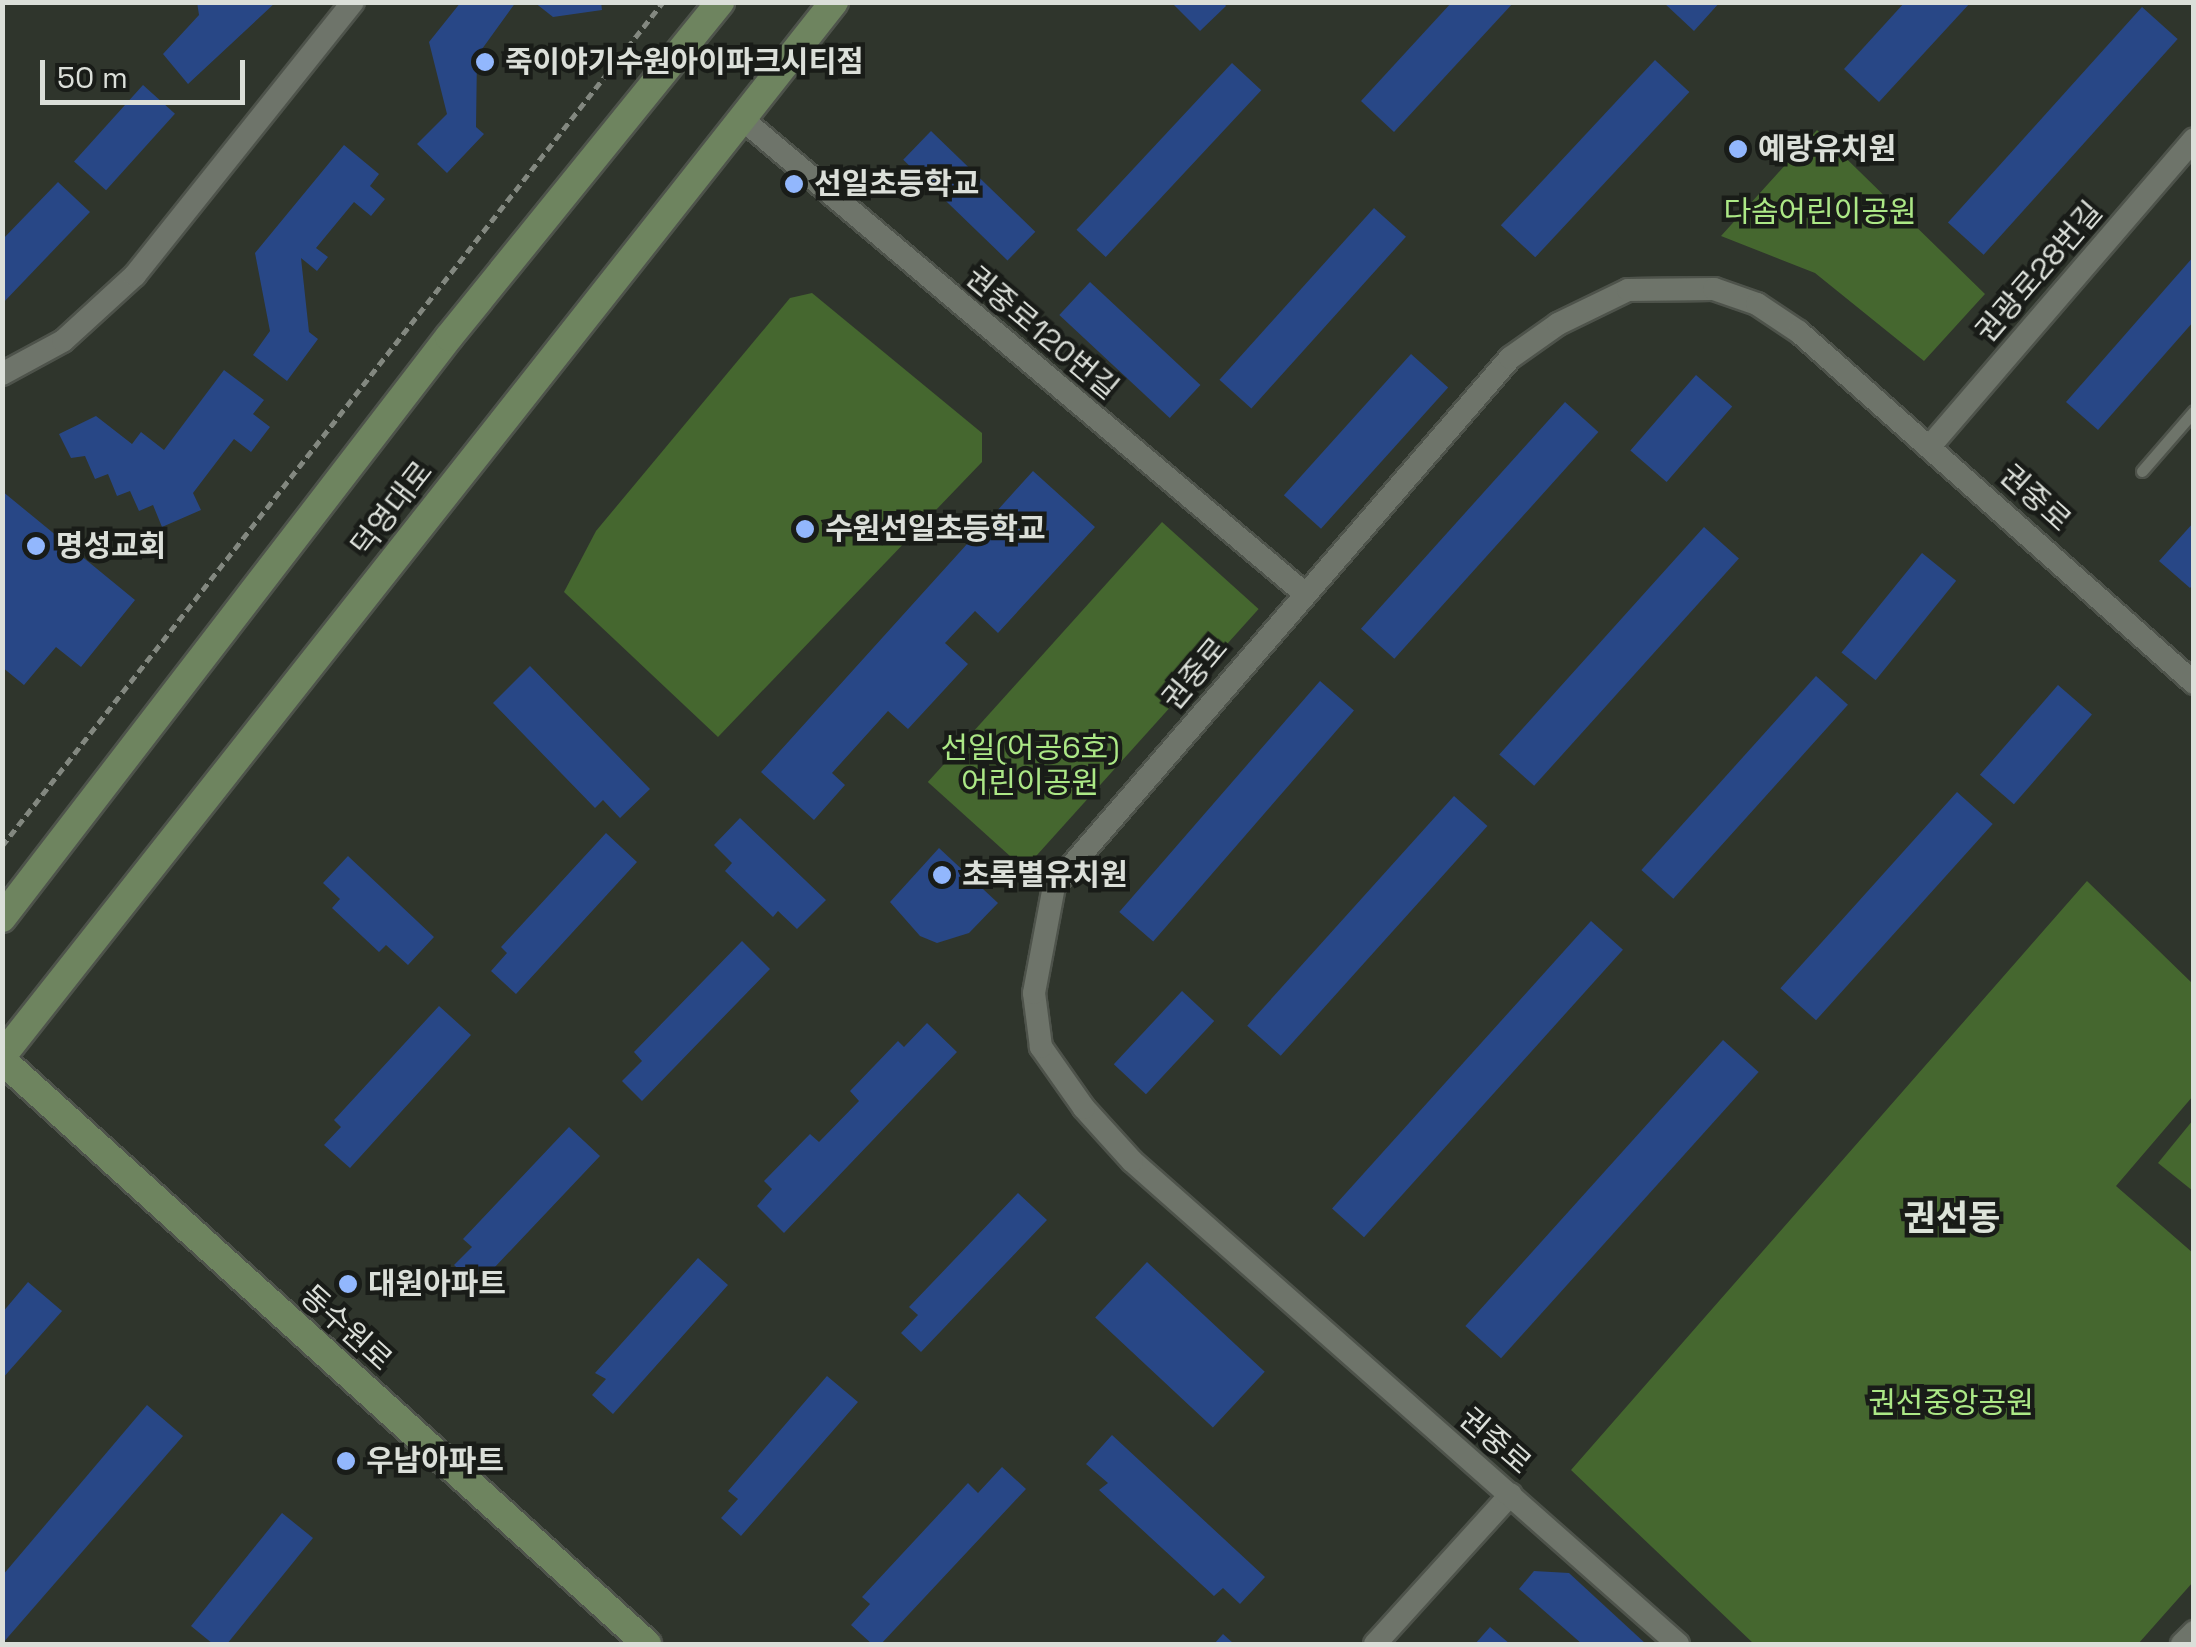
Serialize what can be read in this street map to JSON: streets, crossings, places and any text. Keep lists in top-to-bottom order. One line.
{"streets":{"main road":["덕영대로","동수원로"],"street":["권광로28번길","권중로120번길","권중로"]},"crossings":[["권광로28번길","권중로"],["권중로120번길","권중로"],["권중로120번길","덕영대로"],["덕영대로","동수원로"]],"districts":["권선동"],"parks":["다솜어린이공원","선일(어공6호) 어린이공원","권선중앙공원"],"places":["죽이야기수원아이파크시티점","예랑유치원","선일초등학교","수원선일초등학교","명성교회","초록별유치원","대원아파트","우남아파트"],"scale_bar":"50 m"}
